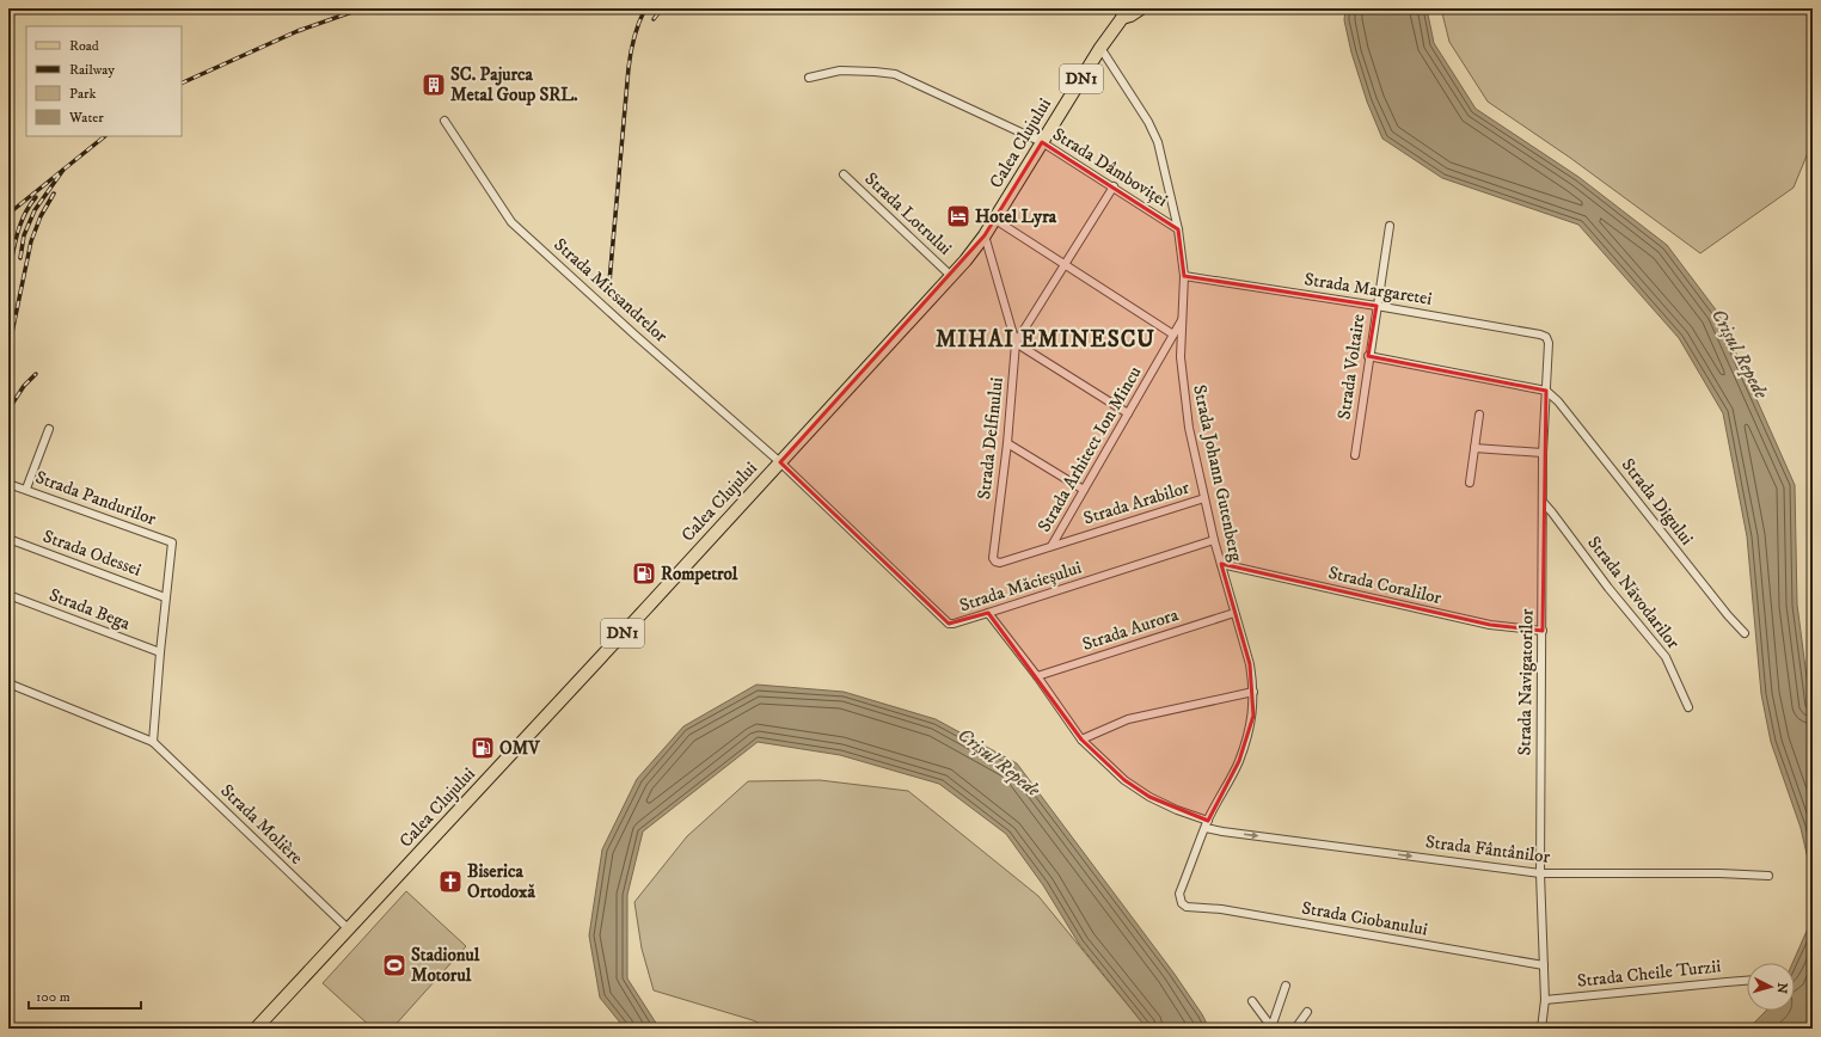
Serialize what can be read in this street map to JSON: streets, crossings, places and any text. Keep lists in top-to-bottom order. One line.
{"streets":{"main road":["DN1","Calea Clujului"],"street":["Strada Dâmboviței","Strada Lotrului","Strada Margaretei","Strada Micsandrelor","Strada Voltaire","Strada Delfinului","Strada Arhitect Ion Mincu","Strada Johann Gutenberg","Strada Pandurilor","Strada Digului","Strada Arabilor","Strada Odessei","Strada Coralilor","Strada Măcieșului","Strada Năvodarilor","Strada Bega","Strada Aurora","Strada Navigatorilor","Strada Molière","Strada Fântânilor","Strada Ciobanului","Strada Cheile Turzii"]},"crossings":[["DN1","Calea Clujului"],["Calea Clujului","Strada Dâmboviței"],["Calea Clujului","Strada Lotrului"],["Calea Clujului","Strada Micsandrelor"],["Calea Clujului","Strada Delfinului"],["Calea Clujului","Strada Johann Gutenberg"],["Calea Clujului","Strada Măcieșului"],["Calea Clujului","Strada Molière"],["Strada Dâmboviței","Strada Johann Gutenberg"],["Strada Margaretei","Strada Voltaire"],["Strada Margaretei","Strada Johann Gutenberg"],["Strada Margaretei","Strada Navigatorilor"],["Strada Micsandrelor","Strada Măcieșului"],["Strada Delfinului","Strada Arabilor"],["Strada Arhitect Ion Mincu","Strada Johann Gutenberg"],["Strada Arhitect Ion Mincu","Strada Arabilor"],["Strada Johann Gutenberg","Strada Arabilor"],["Strada Johann Gutenberg","Strada Coralilor"],["Strada Johann Gutenberg","Strada Măcieșului"],["Strada Johann Gutenberg","Strada Aurora"],["Strada Johann Gutenberg","Strada Fântânilor"],["Strada Johann Gutenberg","Strada Ciobanului"],["Strada Pandurilor","Strada Odessei"],["Strada Digului","Strada Navigatorilor"],["Strada Coralilor","Strada Navigatorilor"],["Strada Măcieșului","Strada Fântânilor"],["Strada Năvodarilor","Strada Navigatorilor"],["Strada Aurora","Strada Fântânilor"],["Strada Navigatorilor","Strada Fântânilor"],["Strada Navigatorilor","Strada Ciobanului"],["Strada Navigatorilor","Strada Cheile Turzii"]],"one_way":["Strada Fântânilor"],"districts":["MIHAI EMINESCU"],"water":["Crișul Repede"],"places":{"building":["SC. Pajurca Metal Goup SRL."],"hotel":["Hotel Lyra"],"fuel station":["Rompetrol","OMV"],"church":["Biserica Ortodoxă"],"sports":["Stadionul Motorul"]},"legend":["Road","Railway","Park","Water"],"scale_bar":"100 m","north":"right"}
